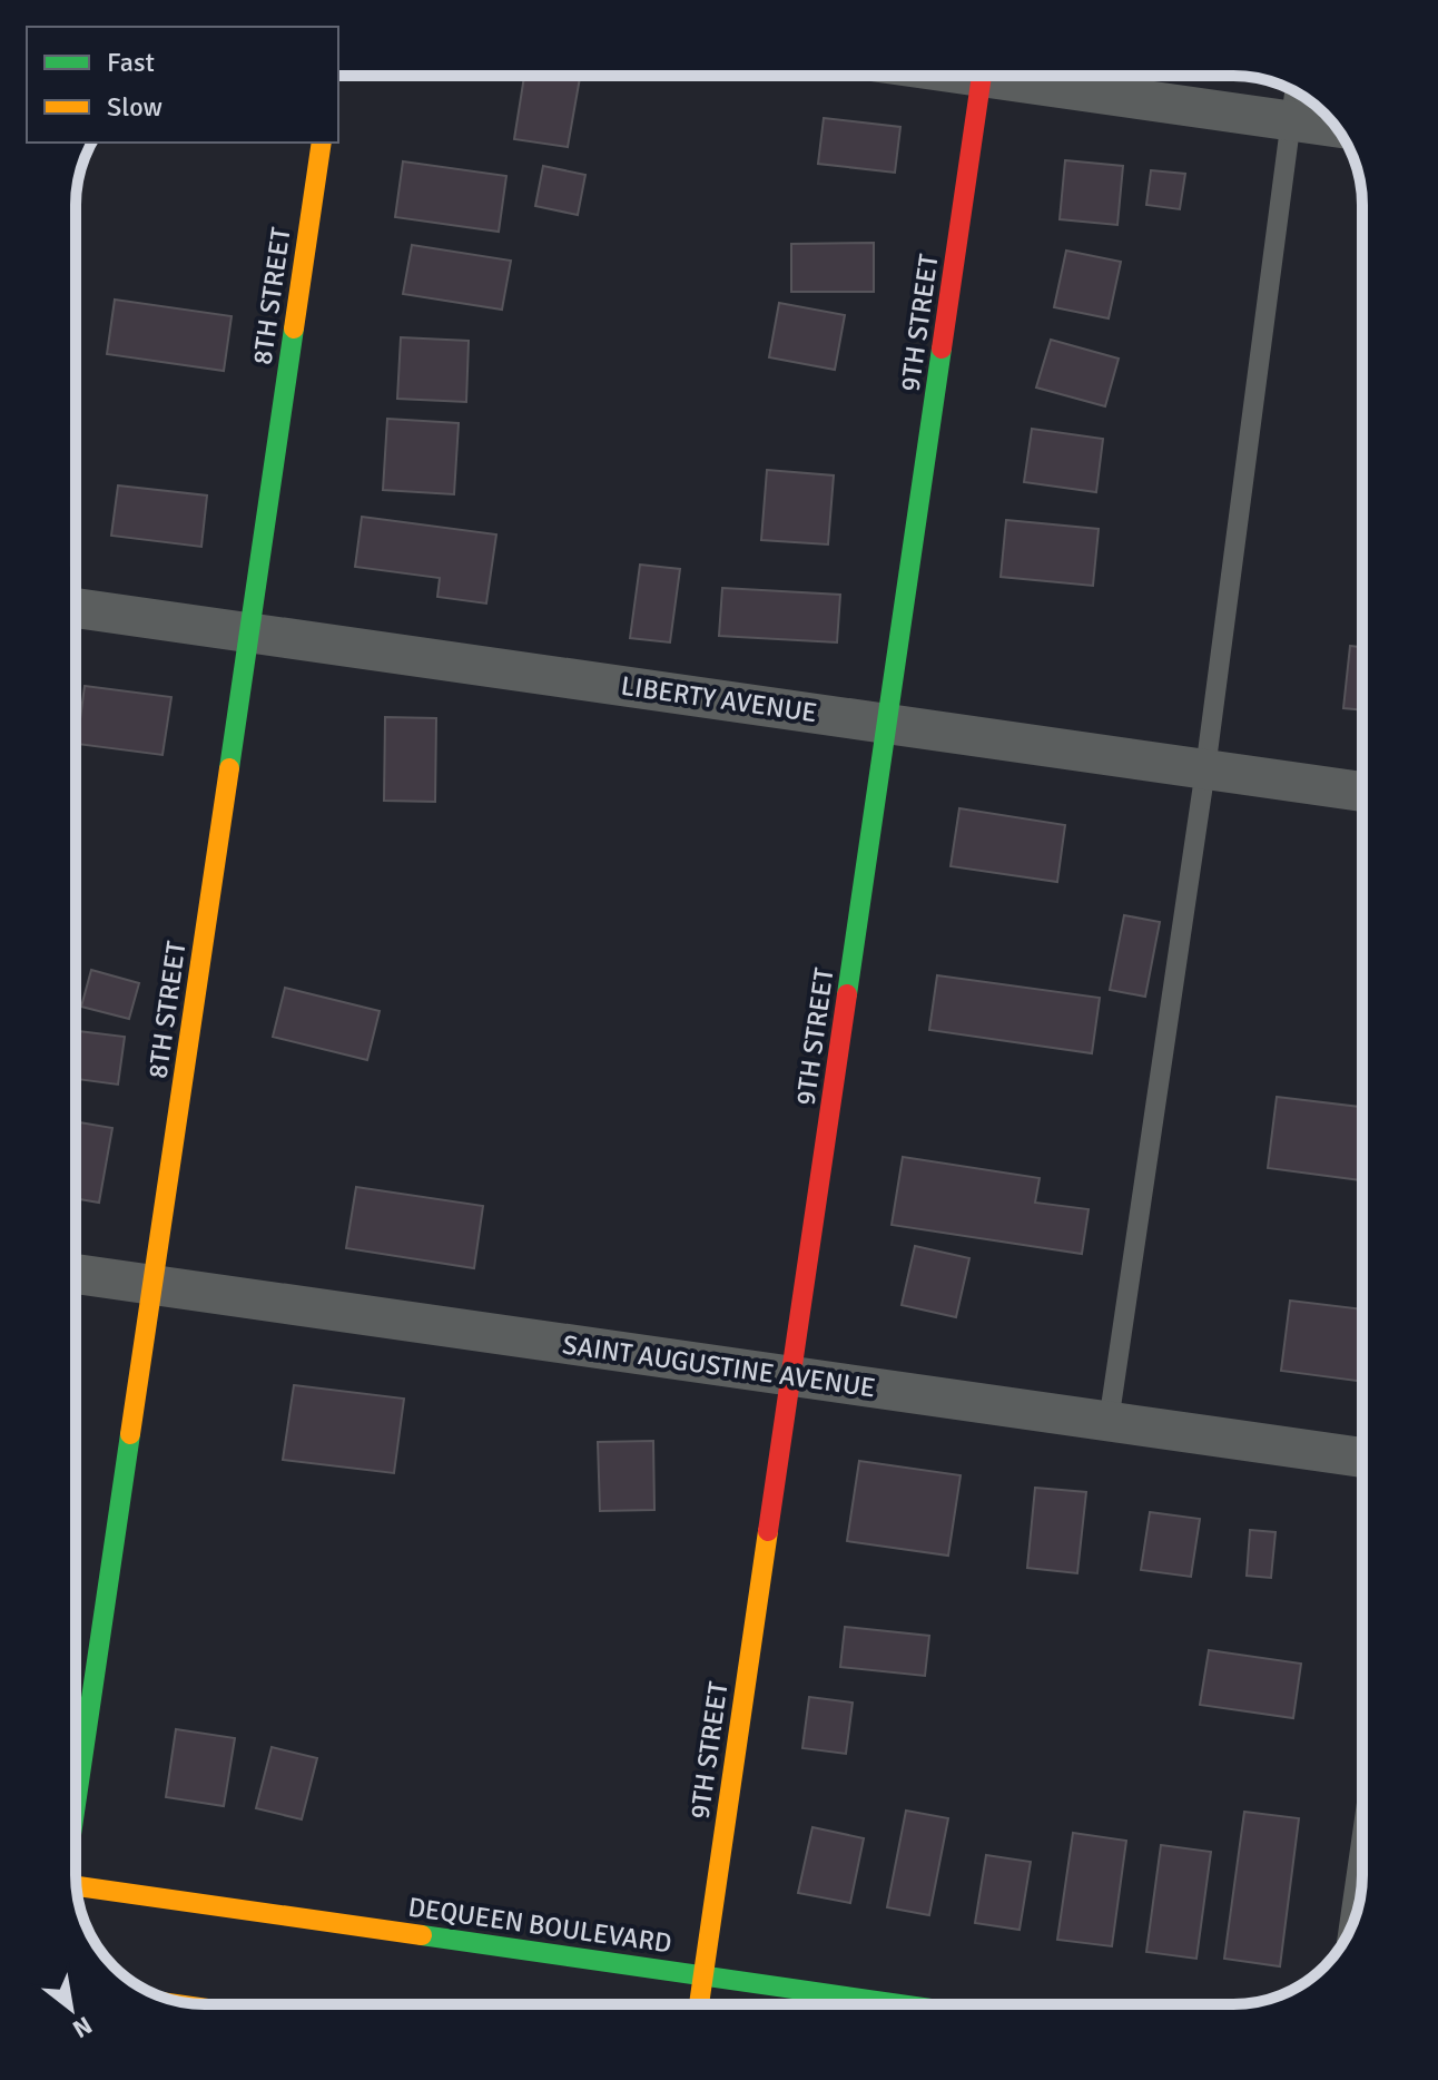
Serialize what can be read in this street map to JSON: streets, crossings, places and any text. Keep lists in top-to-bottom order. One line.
{"streets":{"street":["8TH STREET","9TH STREET","LIBERTY AVENUE","SAINT AUGUSTINE AVENUE","DEQUEEN BOULEVARD"]},"crossings":[["8TH STREET","LIBERTY AVENUE"],["8TH STREET","SAINT AUGUSTINE AVENUE"],["9TH STREET","LIBERTY AVENUE"],["9TH STREET","SAINT AUGUSTINE AVENUE"],["9TH STREET","DEQUEEN BOULEVARD"]],"legend":["Fast","Slow"],"north":"bottom right"}
